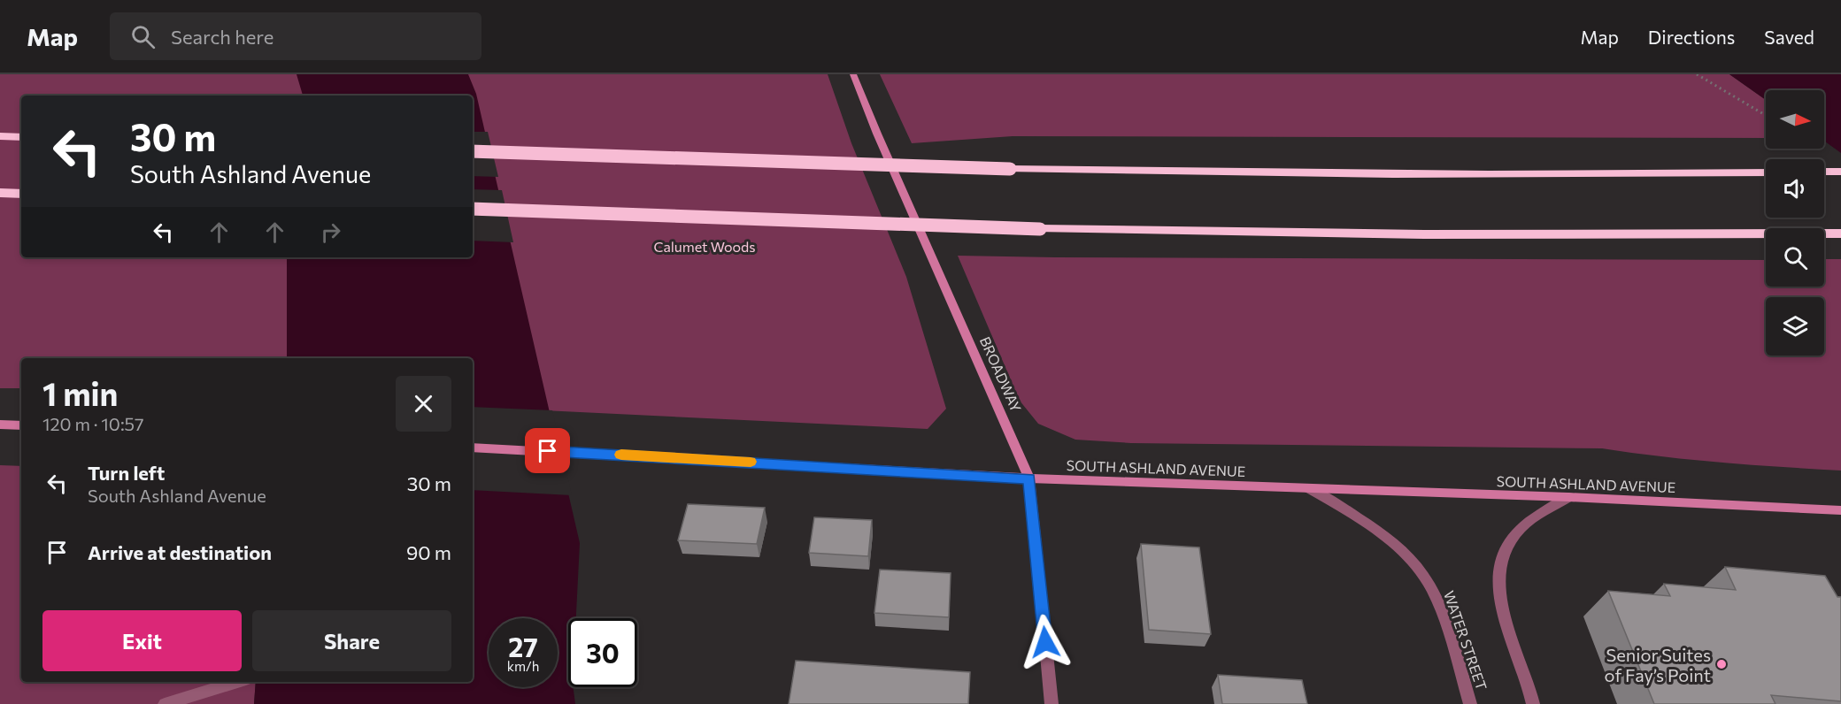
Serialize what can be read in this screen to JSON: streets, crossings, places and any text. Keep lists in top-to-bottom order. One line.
{"streets":{"main road":["BROADWAY","SOUTH ASHLAND AVENUE"],"street":["WATER STREET"]},"crossings":[["BROADWAY","SOUTH ASHLAND AVENUE"],["SOUTH ASHLAND AVENUE","WATER STREET"]],"parks":["Calumet Woods"],"places":["Senior Suites of Fay’s Point"],"north":"right","page":{"header":"Map","search":"Search here","nav":["Map","Directions","Saved"],"turn":["30 m","South Ashland Avenue"],"heading":["1 min","120 m · 10:57"],"list":[{"name":"Turn left","note":"South Ashland Avenue","value":"30 m"},{"name":"Arrive at destination","value":"90 m"}],"buttons":["Exit","Share"],"speed":"27 km/h","limit":"30"}}
